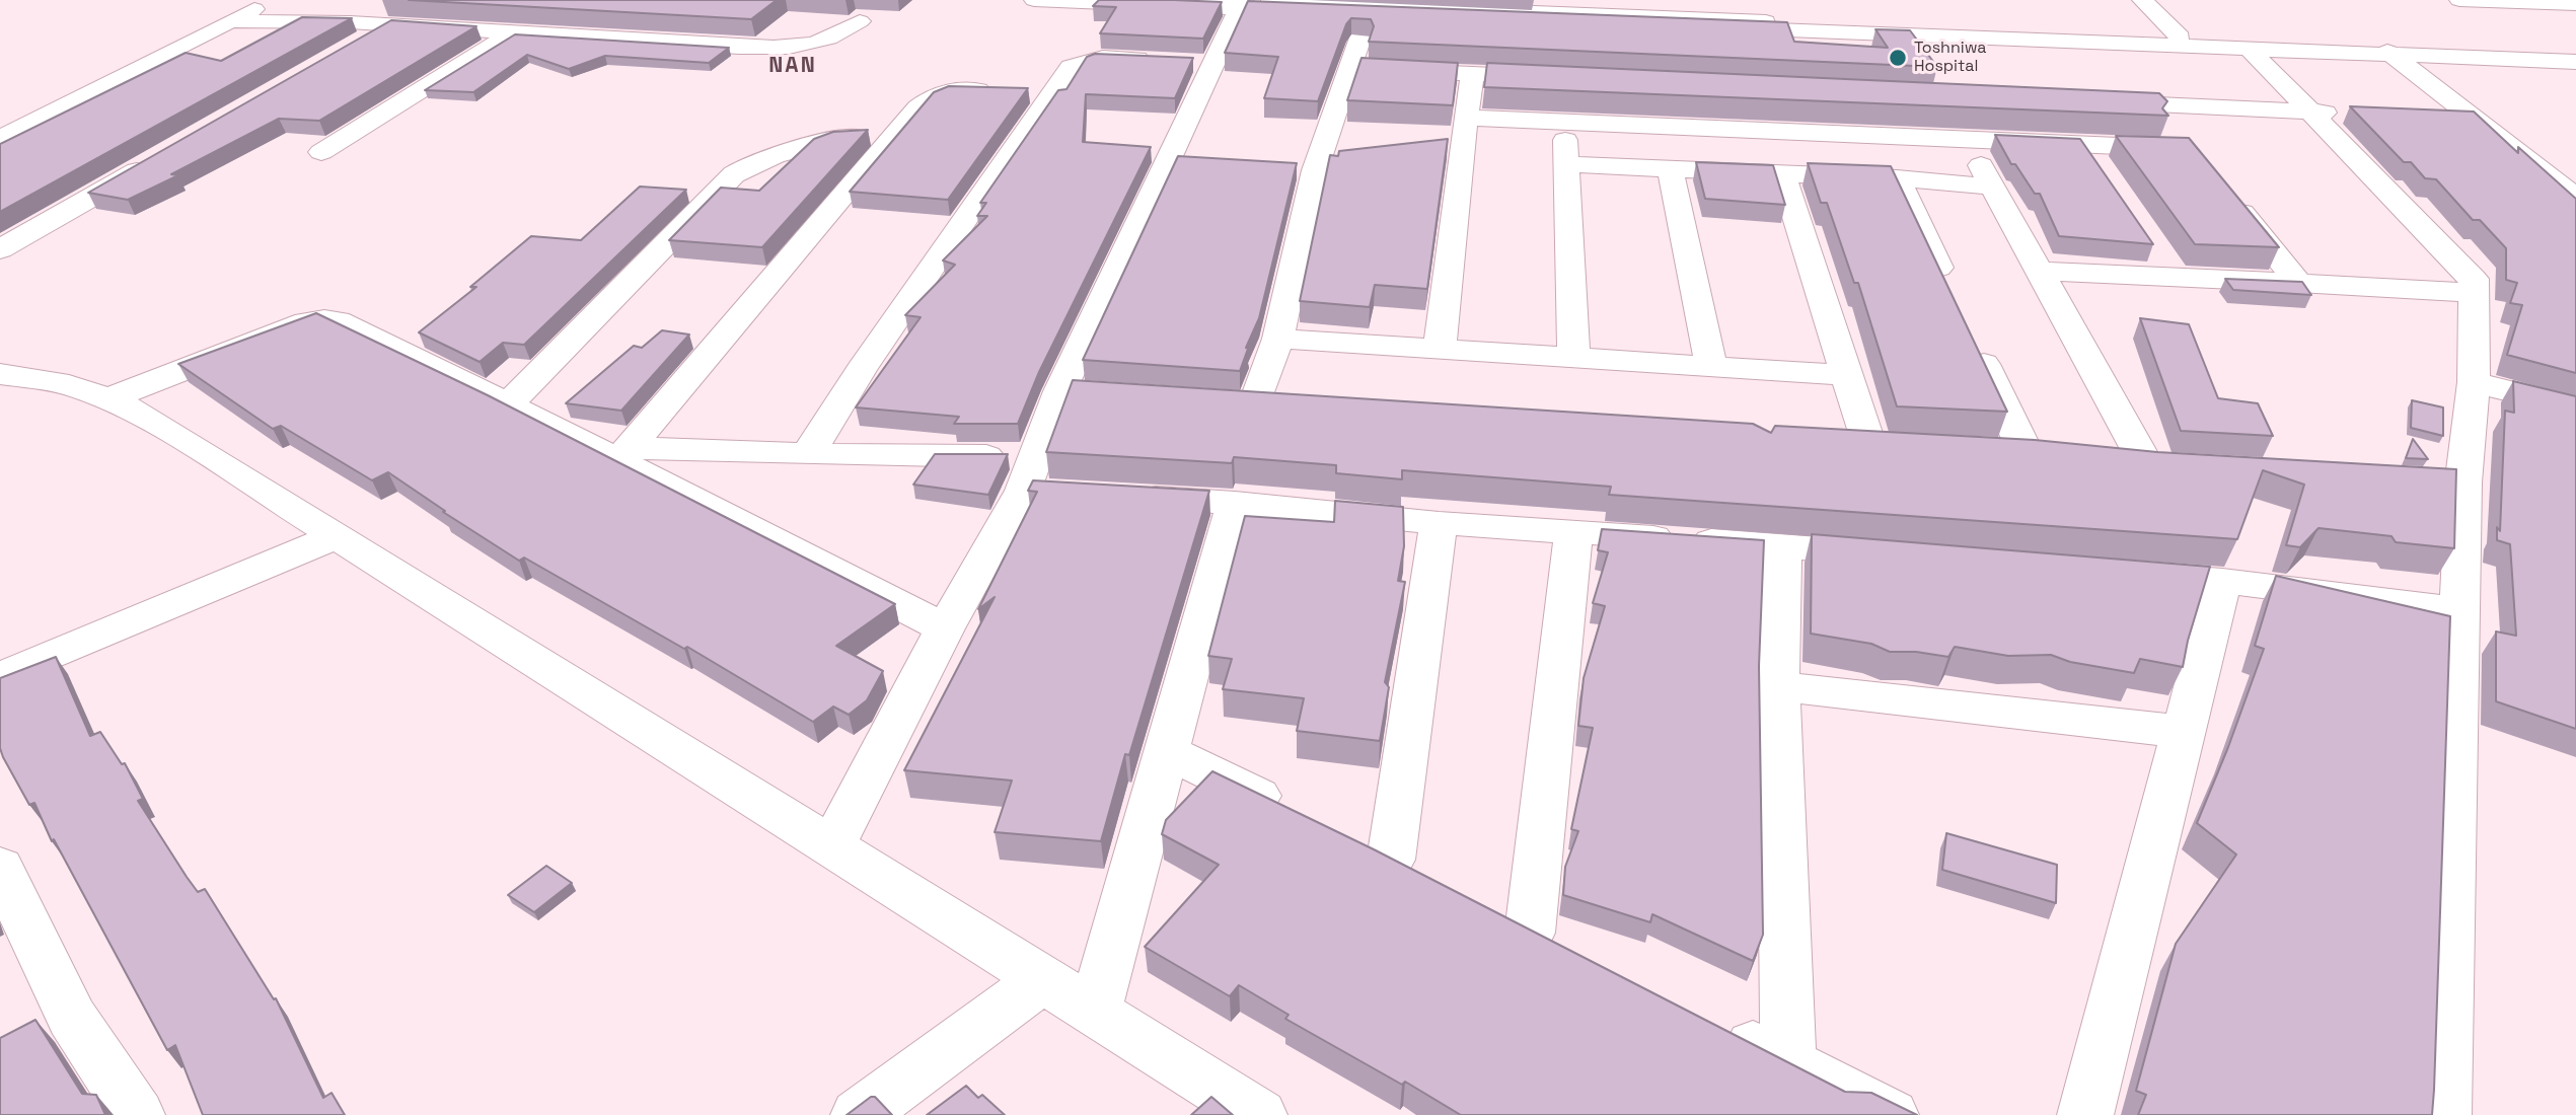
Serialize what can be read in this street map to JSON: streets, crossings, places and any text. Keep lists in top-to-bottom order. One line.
{"districts":["NAN"],"places":["Toshniwa Hospital"]}
